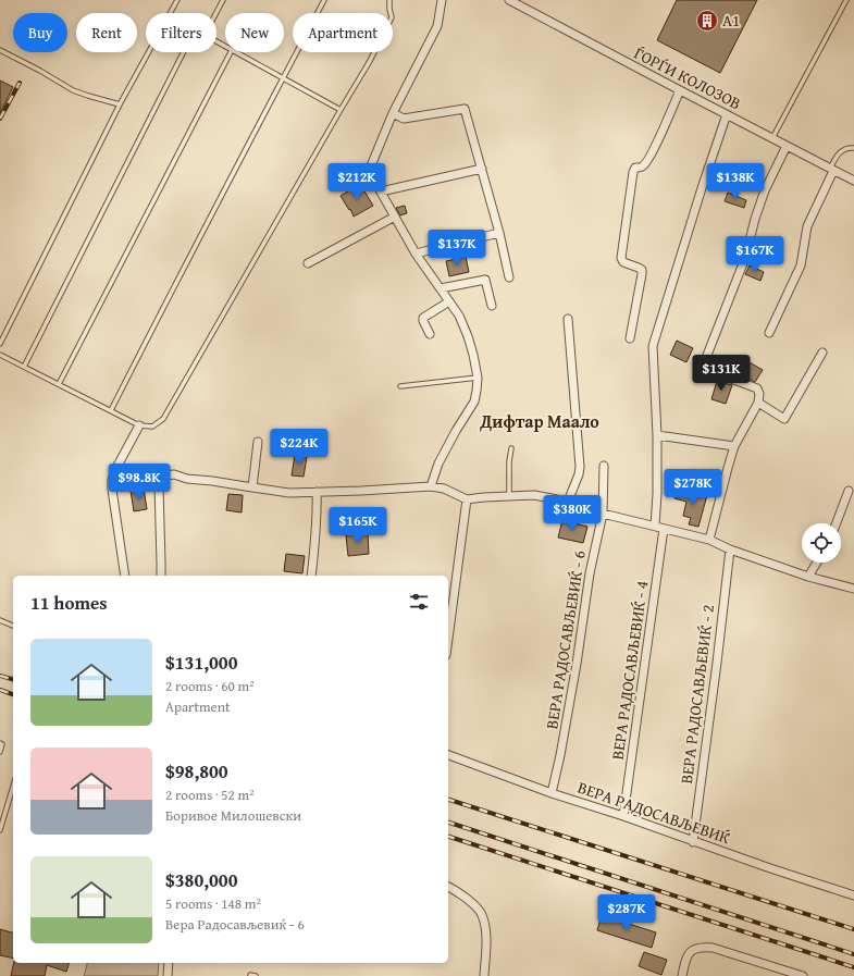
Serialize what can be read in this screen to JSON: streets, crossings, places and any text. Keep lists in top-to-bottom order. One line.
{"streets":{"street":["ЃОРЃИ КОЛОЗОВ","ВЕРА РАДОСАВЉЕВИЌ - 6","ВЕРА РАДОСАВЉЕВИЌ - 4","ВЕРА РАДОСАВЉЕВИЌ - 2","ВЕРА РАДОСАВЉЕВИЌ"]},"crossings":[["ВЕРА РАДОСАВЉЕВИЌ - 6","ВЕРА РАДОСАВЉЕВИЌ"],["ВЕРА РАДОСАВЉЕВИЌ - 4","ВЕРА РАДОСАВЉЕВИЌ"],["ВЕРА РАДОСАВЉЕВИЌ - 2","ВЕРА РАДОСАВЉЕВИЌ"]],"districts":["Дифтар Маало"],"places":{"building":["А1"]},"page":{"chip":["Buy","Rent","Filters","New","Apartment"],"price":["$212K","$138K","$137K","$167K","$131K","$224K","$98.8K","$278K","$380K","$165K","$287K"],"heading":"11 homes","list":[{"name":"$131,000","note":"2 rooms · 60 m² · Apartment"},{"name":"$98,800","note":"2 rooms · 52 m² · Боривое Милошевски"},{"name":"$380,000","note":"5 rooms · 148 m² · Вера Радосављевиќ - 6"}]}}
